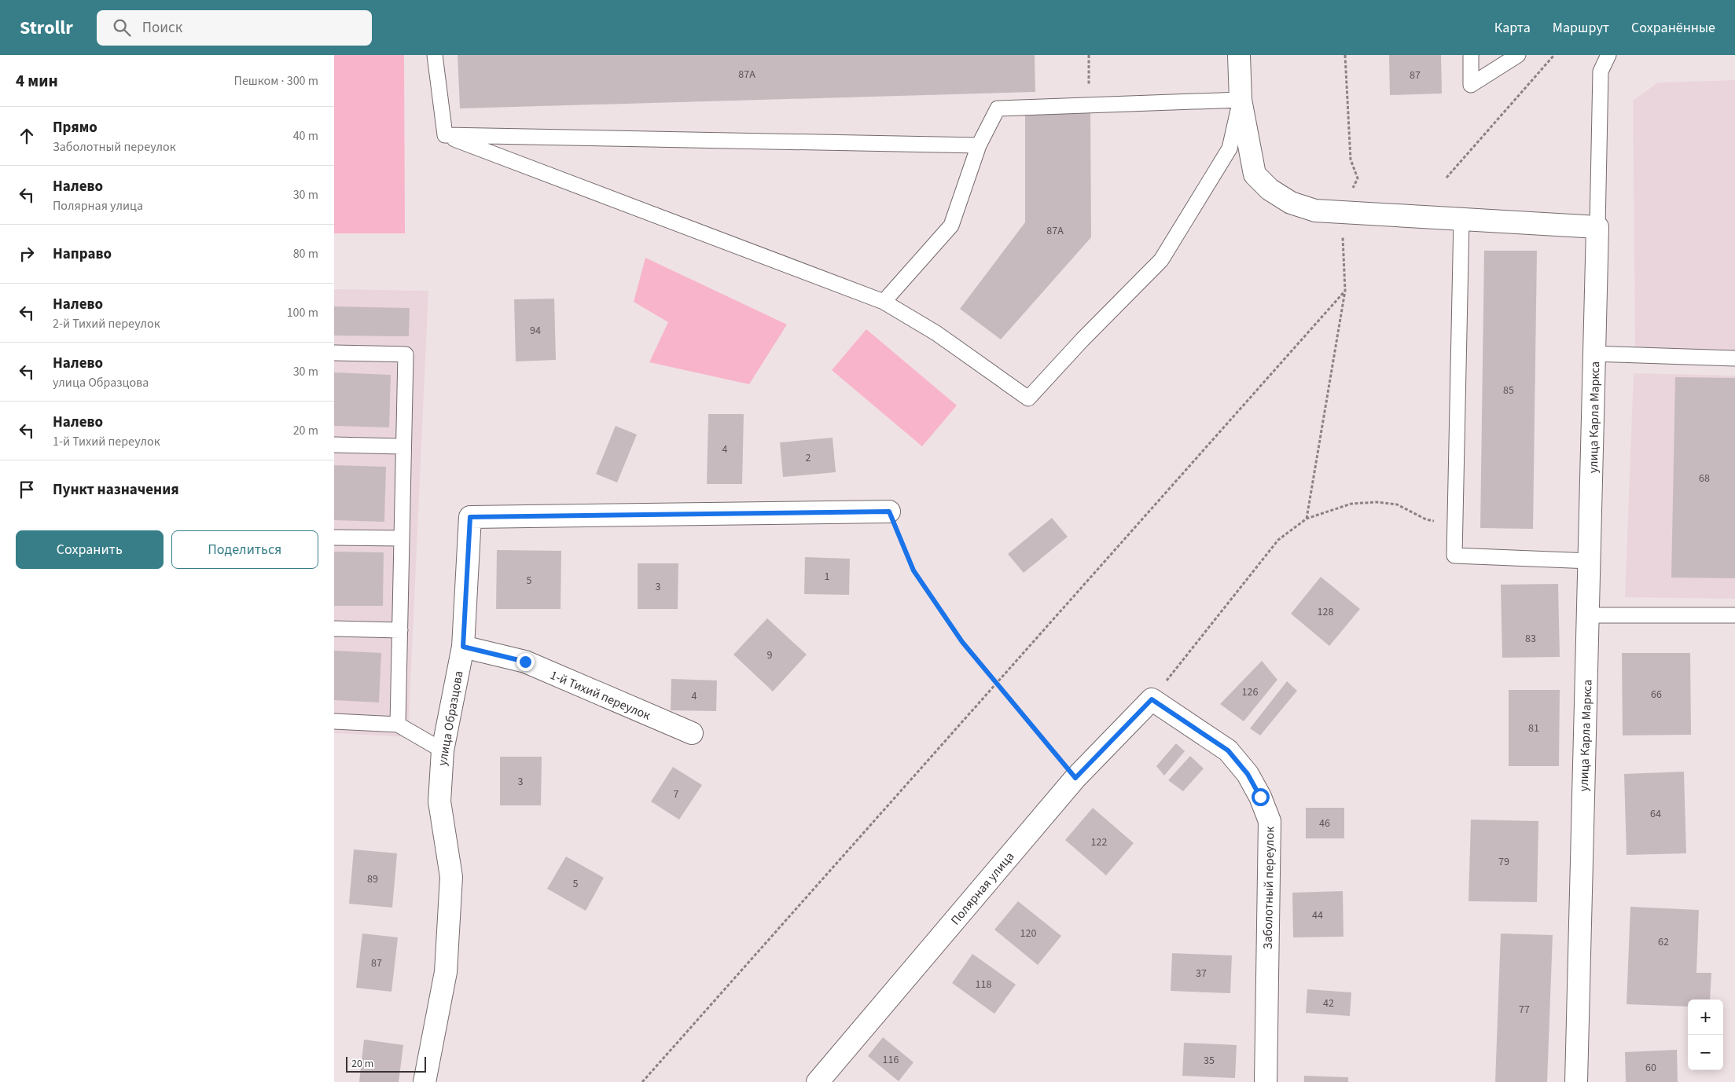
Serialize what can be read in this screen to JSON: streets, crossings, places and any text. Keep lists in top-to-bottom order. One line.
{"streets":{"street":["улица Карла Маркса","1-й Тихий переулок","улица Образцова","Полярная улица","Заболотный переулок"]},"crossings":[["1-й Тихий переулок","улица Образцова"],["Полярная улица","Заболотный переулок"]],"house_numbers":["87А","87","87А","94","85","4","2","68","1","5","3","128","83","9","126","66","4","81","3","7","64","46","122","79","89","5","44","120","62","87","37","118","42","77","116","35","60"],"scale_bar":"20 m","page":{"header":"Strollr","search":"Поиск","nav":["Карта","Маршрут","Сохранённые"],"heading":["4 мин","Пешком · 300 m"],"list":[["Прямо","Заболотный переулок","40 m"],["Налево","Полярная улица","30 m"],["Направо","80 m"],["Налево","2-й Тихий переулок","100 m"],["Налево","улица Образцова","30 m"],["Налево","1-й Тихий переулок","20 m"],"Пункт назначения"],"buttons":["Сохранить","Поделиться"],"map_buttons":["+","−"],"scale":"20 m"}}
